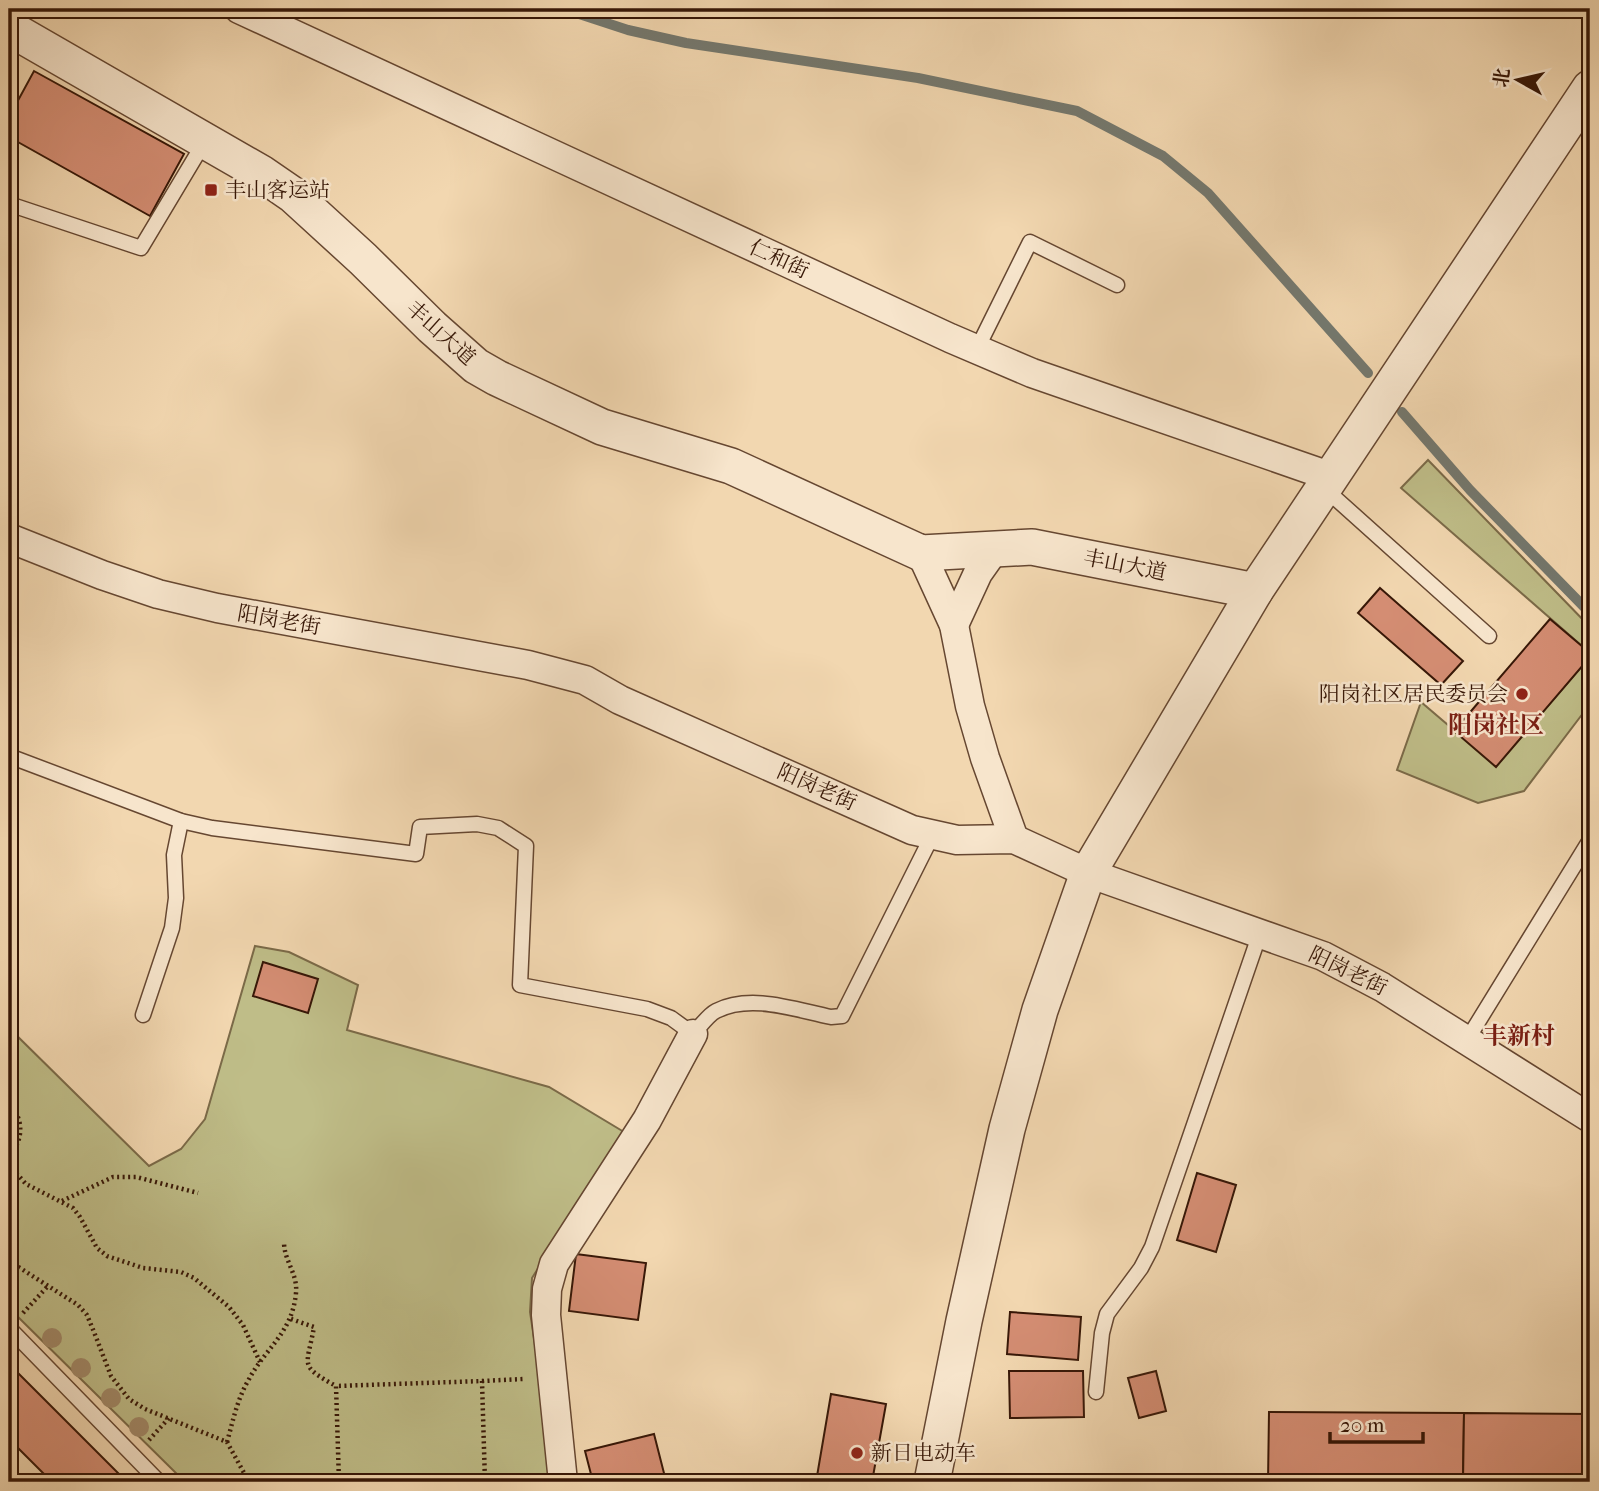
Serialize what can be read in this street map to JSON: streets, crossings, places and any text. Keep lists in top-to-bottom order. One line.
{"streets":{"street":["仁和街","丰山大道","阳岗老街"]},"districts":["阳岗社区","丰新村"],"places":{"transit":["丰山客运站"],"other":["阳岗社区居民委员会","新日电动车"]},"scale_bar":"20 m","north":"left"}
